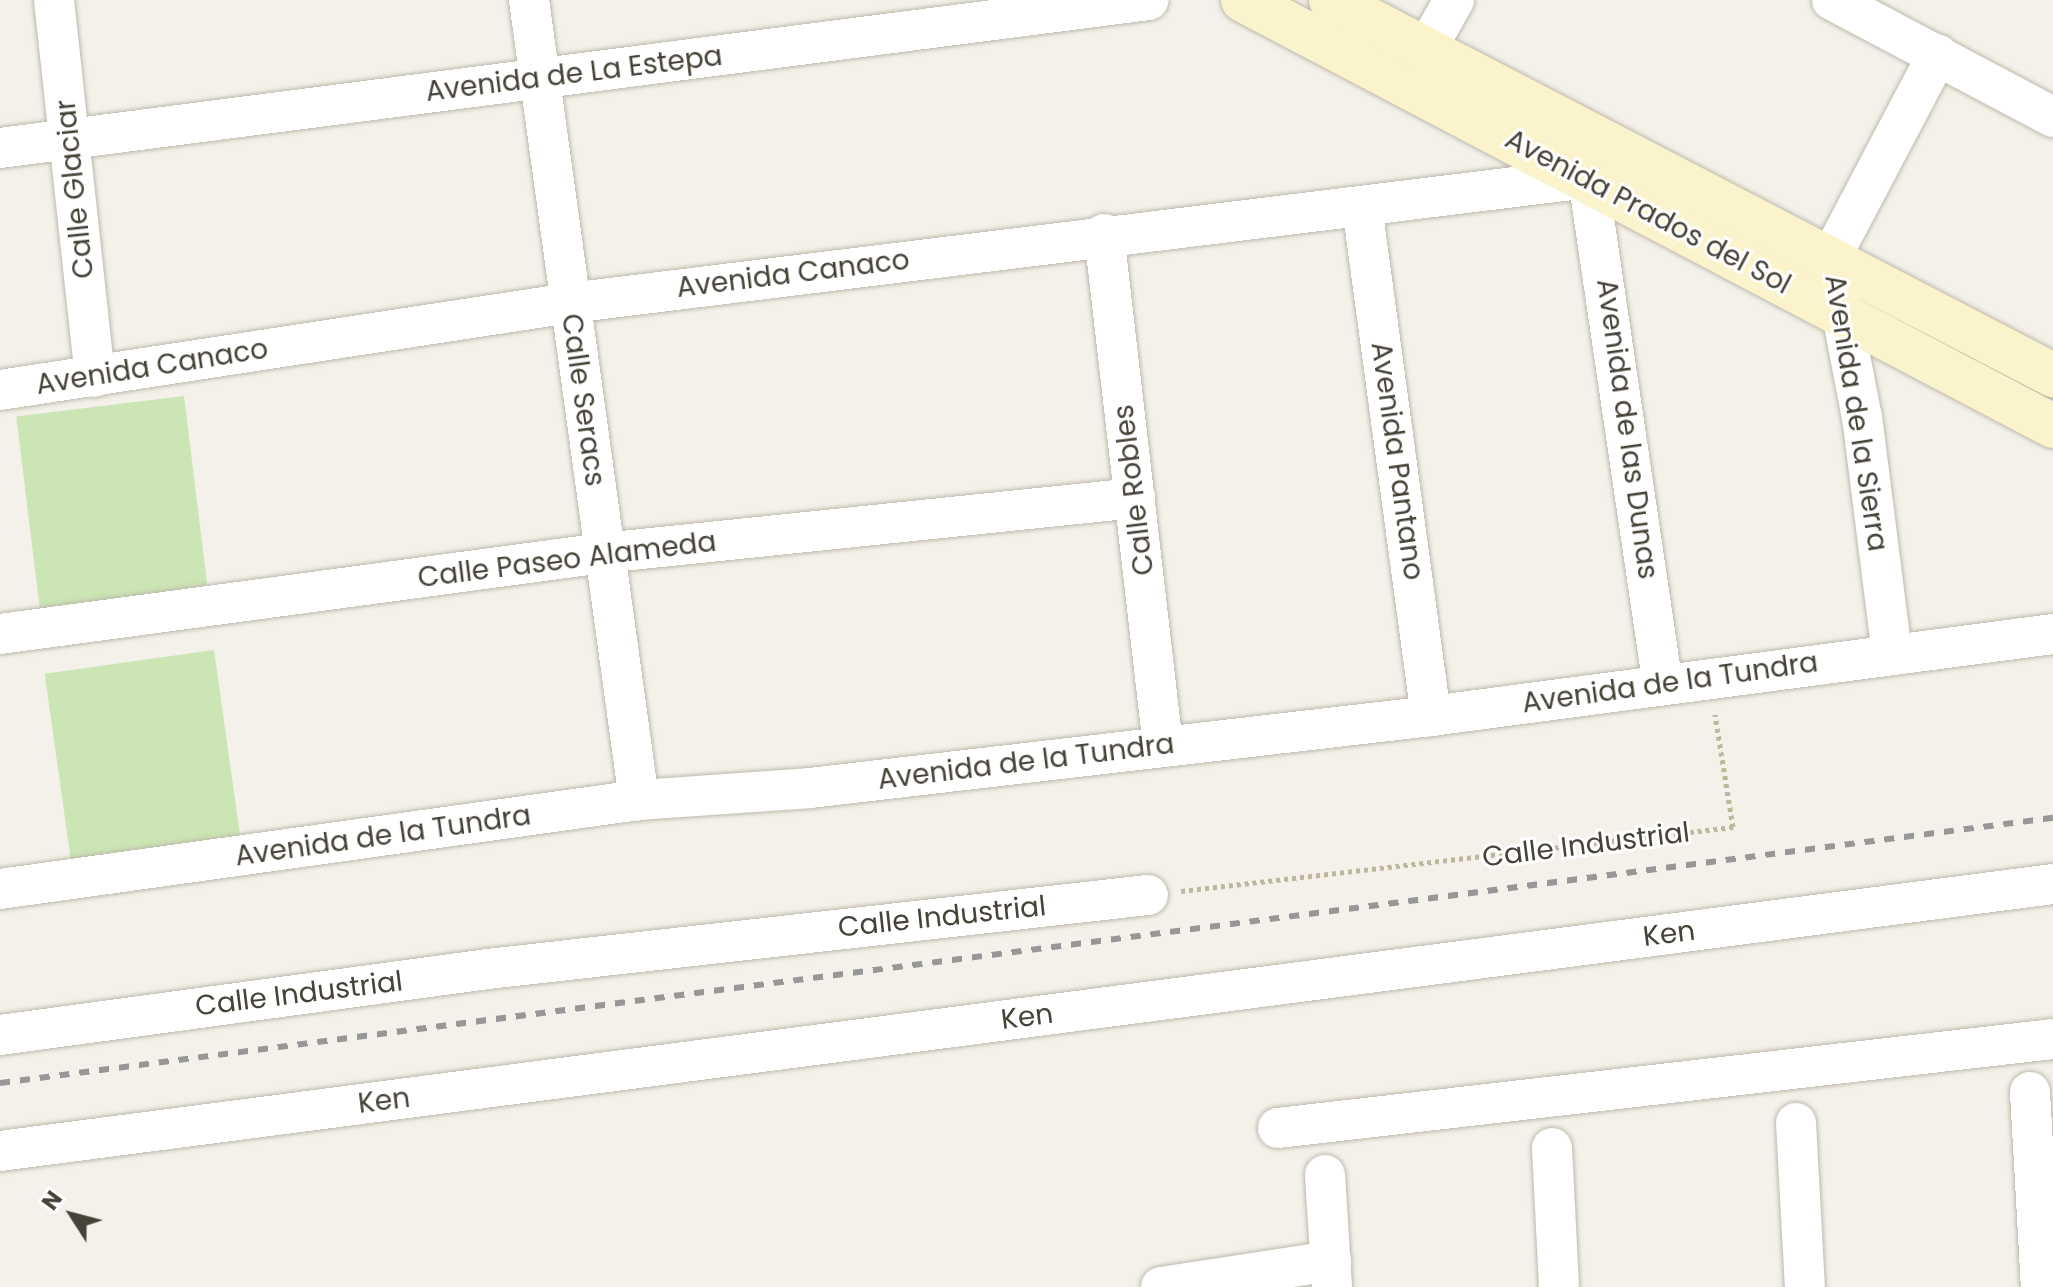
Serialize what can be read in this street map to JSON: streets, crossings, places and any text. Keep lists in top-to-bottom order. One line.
{"streets":{"street":["Avenida de La Estepa","Calle Glaciar","Avenida Prados del Sol","Avenida Canaco","Calle Seracs","Avenida de la Sierra","Avenida de las Dunas","Avenida Pantano","Calle Robles","Calle Paseo Alameda","Avenida de la Tundra","Calle Industrial","Ken"]},"crossings":[["Avenida de La Estepa","Calle Glaciar"],["Avenida de La Estepa","Calle Seracs"],["Calle Glaciar","Avenida Canaco"],["Avenida Prados del Sol","Avenida Canaco"],["Avenida Prados del Sol","Avenida de la Sierra"],["Avenida Prados del Sol","Avenida de las Dunas"],["Avenida Canaco","Calle Seracs"],["Avenida Canaco","Avenida de las Dunas"],["Avenida Canaco","Avenida Pantano"],["Avenida Canaco","Calle Robles"],["Calle Seracs","Calle Paseo Alameda"],["Calle Seracs","Avenida de la Tundra"],["Avenida de la Sierra","Avenida de la Tundra"],["Avenida de las Dunas","Avenida de la Tundra"],["Avenida Pantano","Avenida de la Tundra"],["Calle Robles","Calle Paseo Alameda"],["Calle Robles","Avenida de la Tundra"],["Avenida de la Tundra","Calle Industrial"]],"north":"top left"}
